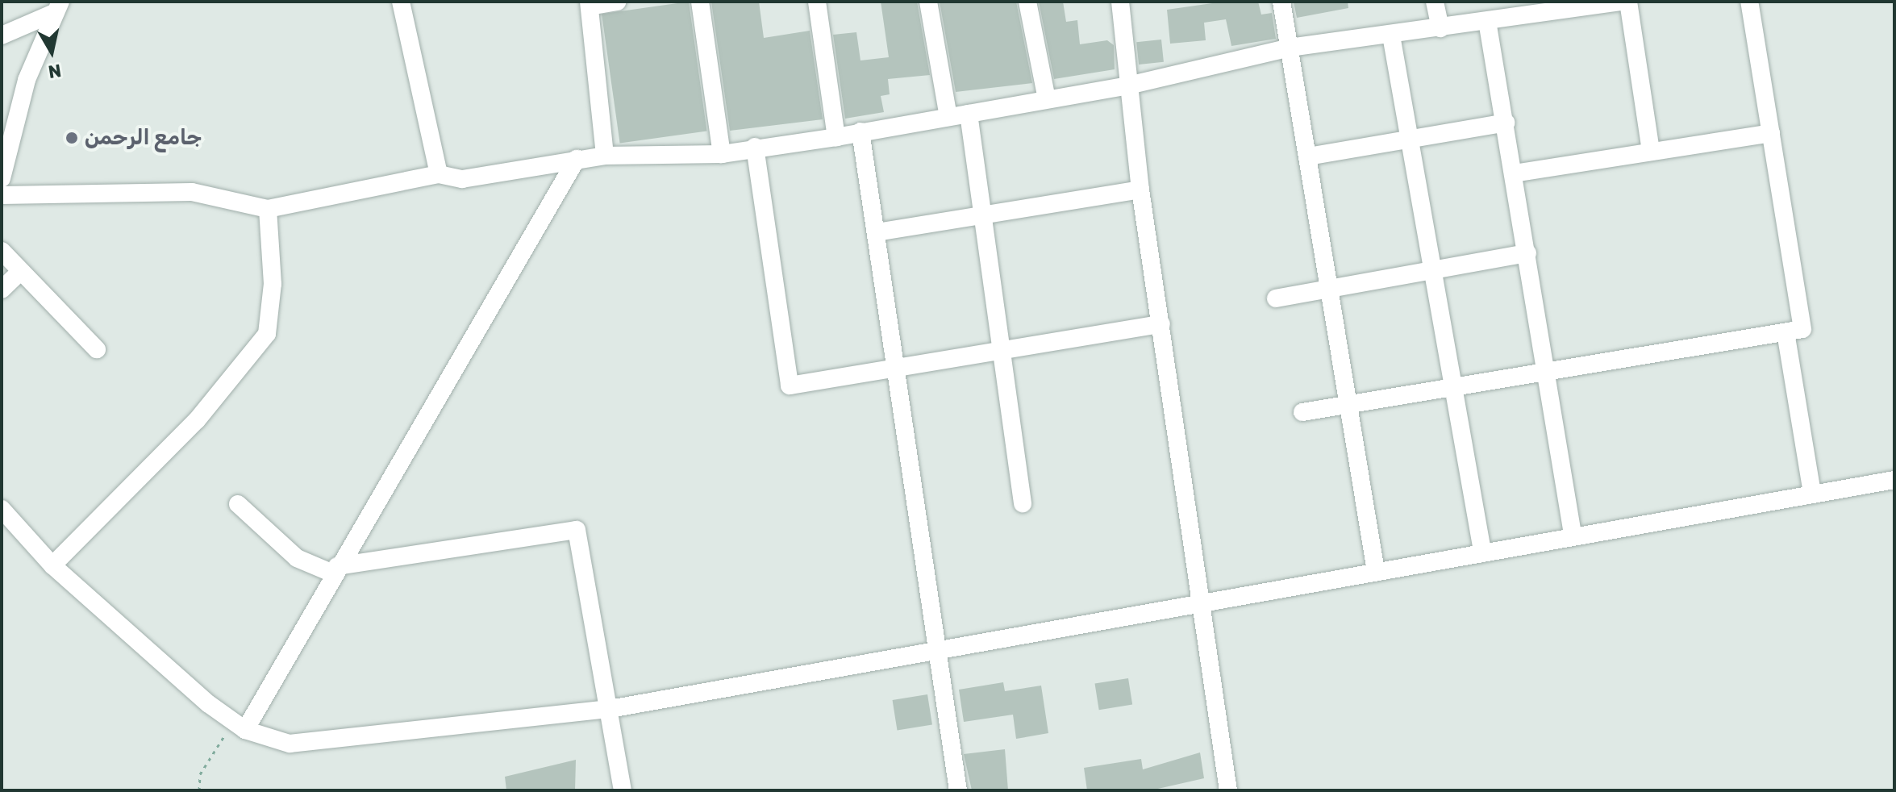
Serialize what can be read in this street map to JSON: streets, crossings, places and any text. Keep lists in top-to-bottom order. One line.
{"places":["جامع الرحمن"],"north":"bottom"}
